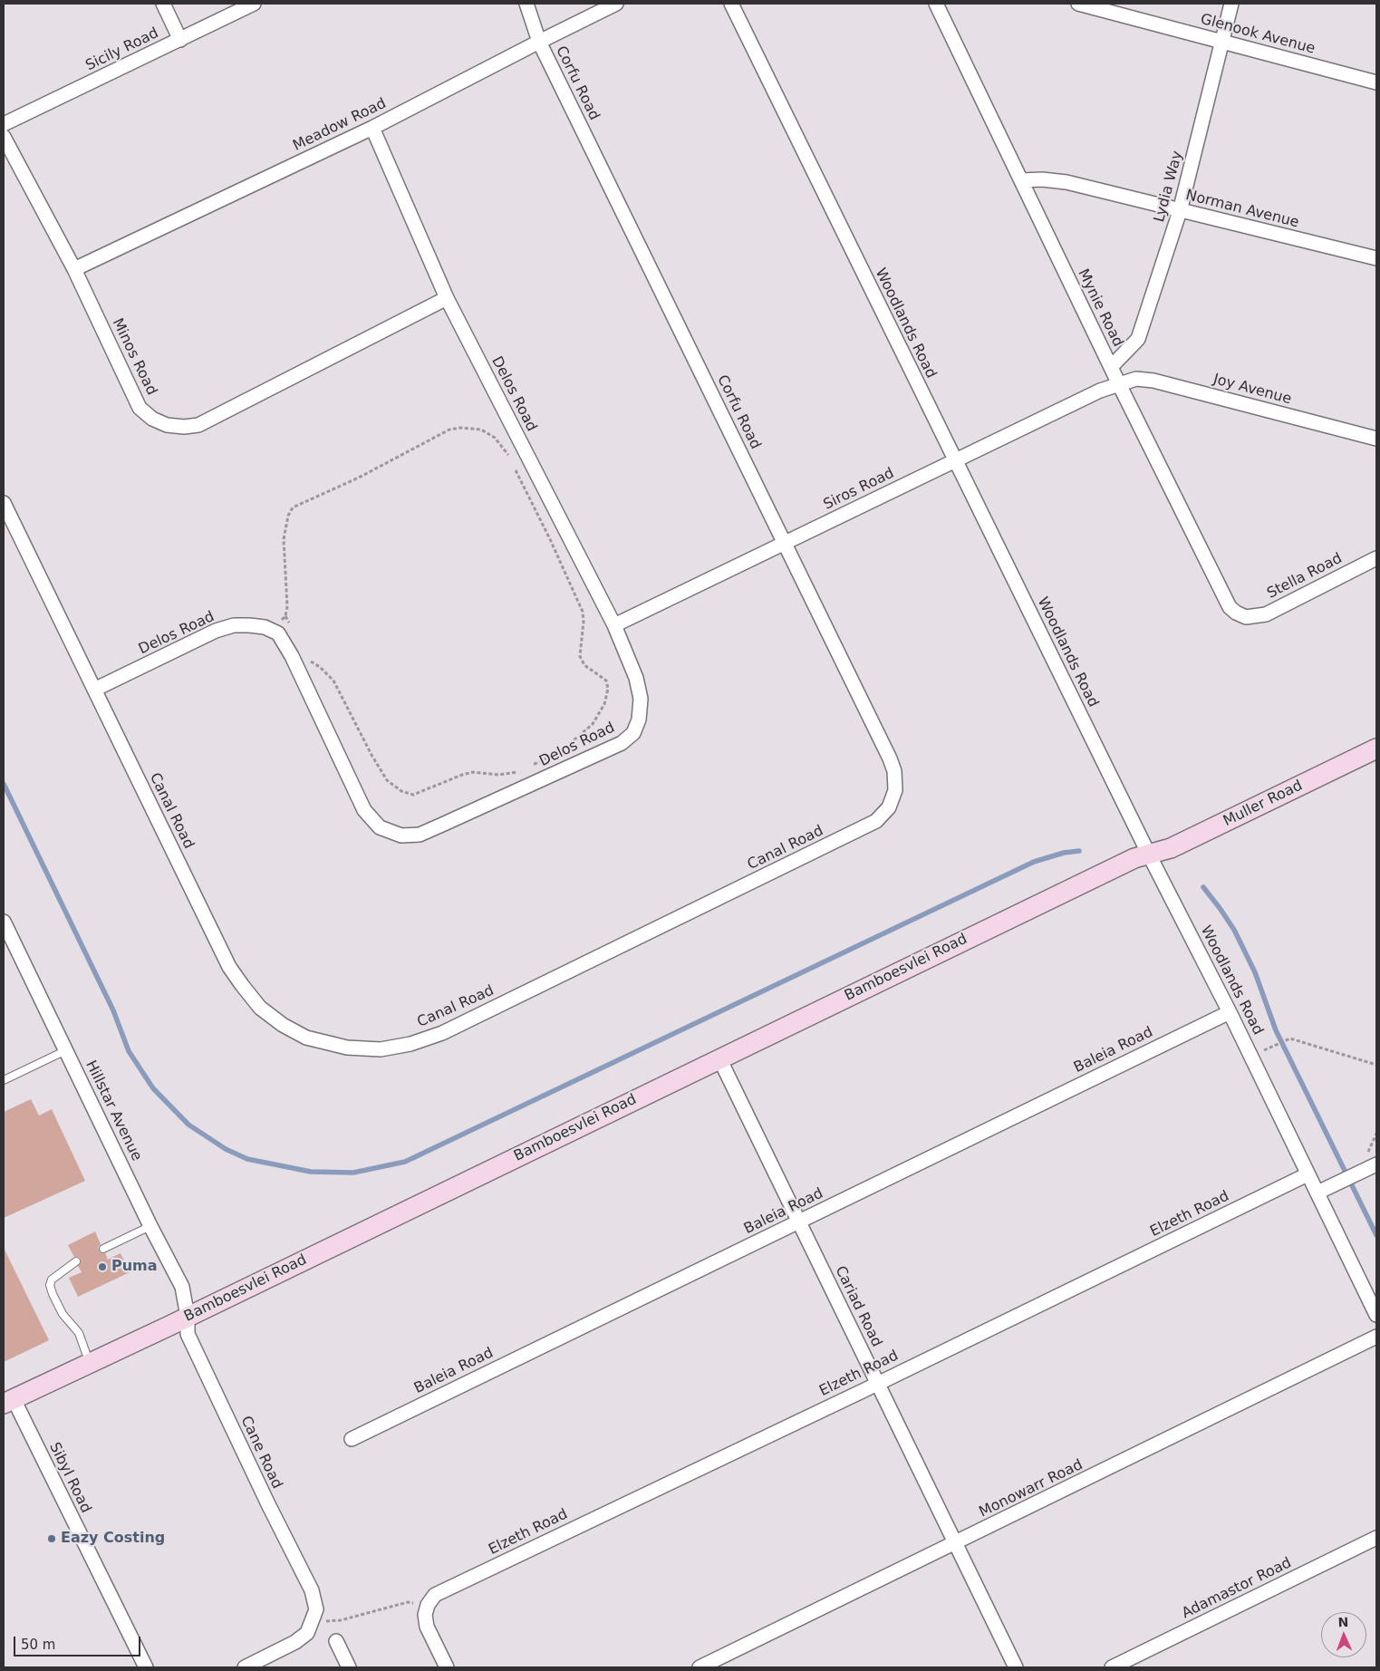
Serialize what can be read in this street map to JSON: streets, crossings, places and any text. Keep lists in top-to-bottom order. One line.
{"streets":{"street":["Glenook Avenue","Sicily Road","Corfu Road","Meadow Road","Lydia Way","Norman Avenue","Mynie Road","Woodlands Road","Minos Road","Joy Avenue","Delos Road","Siros Road","Stella Road","Muller Road","Canal Road","Bamboesvlei Road","Baleia Road","Hillstar Avenue","Elzeth Road","Cariad Road","Cane Road","Sibyl Road","Monowarr Road","Adamastor Road"]},"crossings":[["Glenook Avenue","Lydia Way"],["Corfu Road","Meadow Road"],["Corfu Road","Siros Road"],["Corfu Road","Canal Road"],["Meadow Road","Minos Road"],["Meadow Road","Delos Road"],["Lydia Way","Norman Avenue"],["Lydia Way","Mynie Road"],["Norman Avenue","Mynie Road"],["Mynie Road","Joy Avenue"],["Mynie Road","Siros Road"],["Mynie Road","Stella Road"],["Woodlands Road","Siros Road"],["Woodlands Road","Muller Road"],["Woodlands Road","Bamboesvlei Road"],["Woodlands Road","Baleia Road"],["Woodlands Road","Elzeth Road"],["Minos Road","Delos Road"],["Joy Avenue","Siros Road"],["Delos Road","Siros Road"],["Delos Road","Canal Road"],["Muller Road","Bamboesvlei Road"],["Bamboesvlei Road","Hillstar Avenue"],["Bamboesvlei Road","Cariad Road"],["Bamboesvlei Road","Cane Road"],["Bamboesvlei Road","Sibyl Road"],["Baleia Road","Cariad Road"],["Hillstar Avenue","Cane Road"],["Elzeth Road","Cariad Road"],["Cariad Road","Monowarr Road"]],"places":["Puma","Eazy Costing"],"scale_bar":"50 m","north":"top"}
